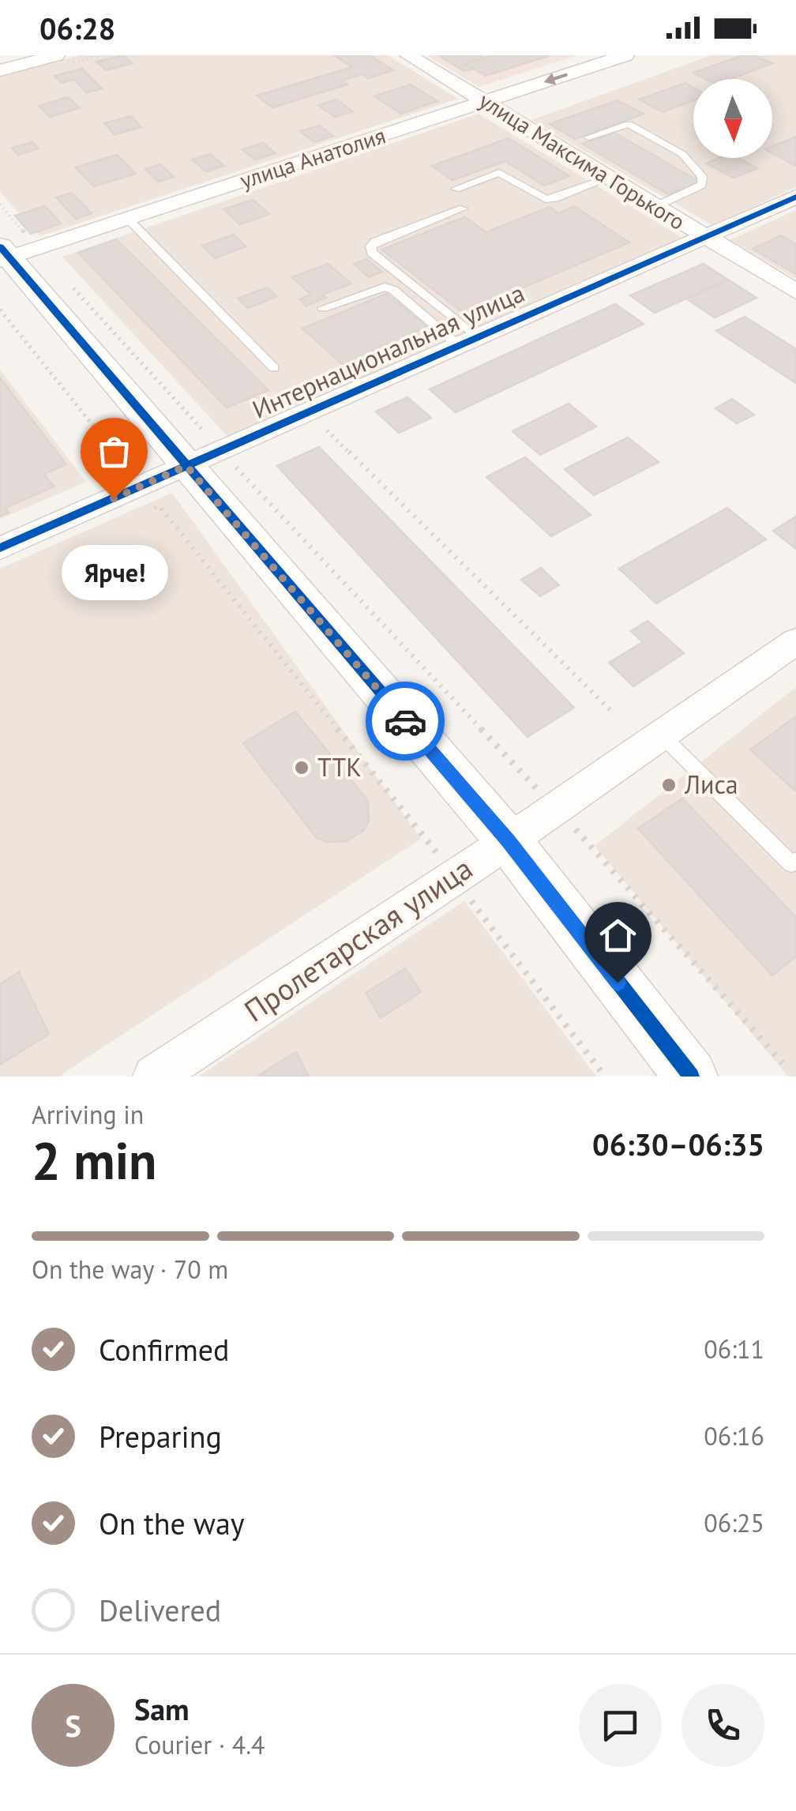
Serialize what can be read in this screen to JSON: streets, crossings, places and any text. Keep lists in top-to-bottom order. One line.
{"streets":{"street":["улица Анатолия","улица Максима Горького","Интернациональная улица","Пролетарская улица"]},"crossings":[["улица Анатолия","улица Максима Горького"],["улица Максима Горького","Интернациональная улица"]],"places":["Ярче!","ТТК","Лиса"],"north":"bottom","page":{"status":"06:28","bubble":"Ярче!","heading":["2 min","Arriving in","06:30–06:35"],"panel":["Sam","Courier · 4.4"],"bar":"On the way · 70 m","list":[["Confirmed","06:11"],["Preparing","06:16"],["On the way","06:25"],"Delivered"],"round":"S"}}
